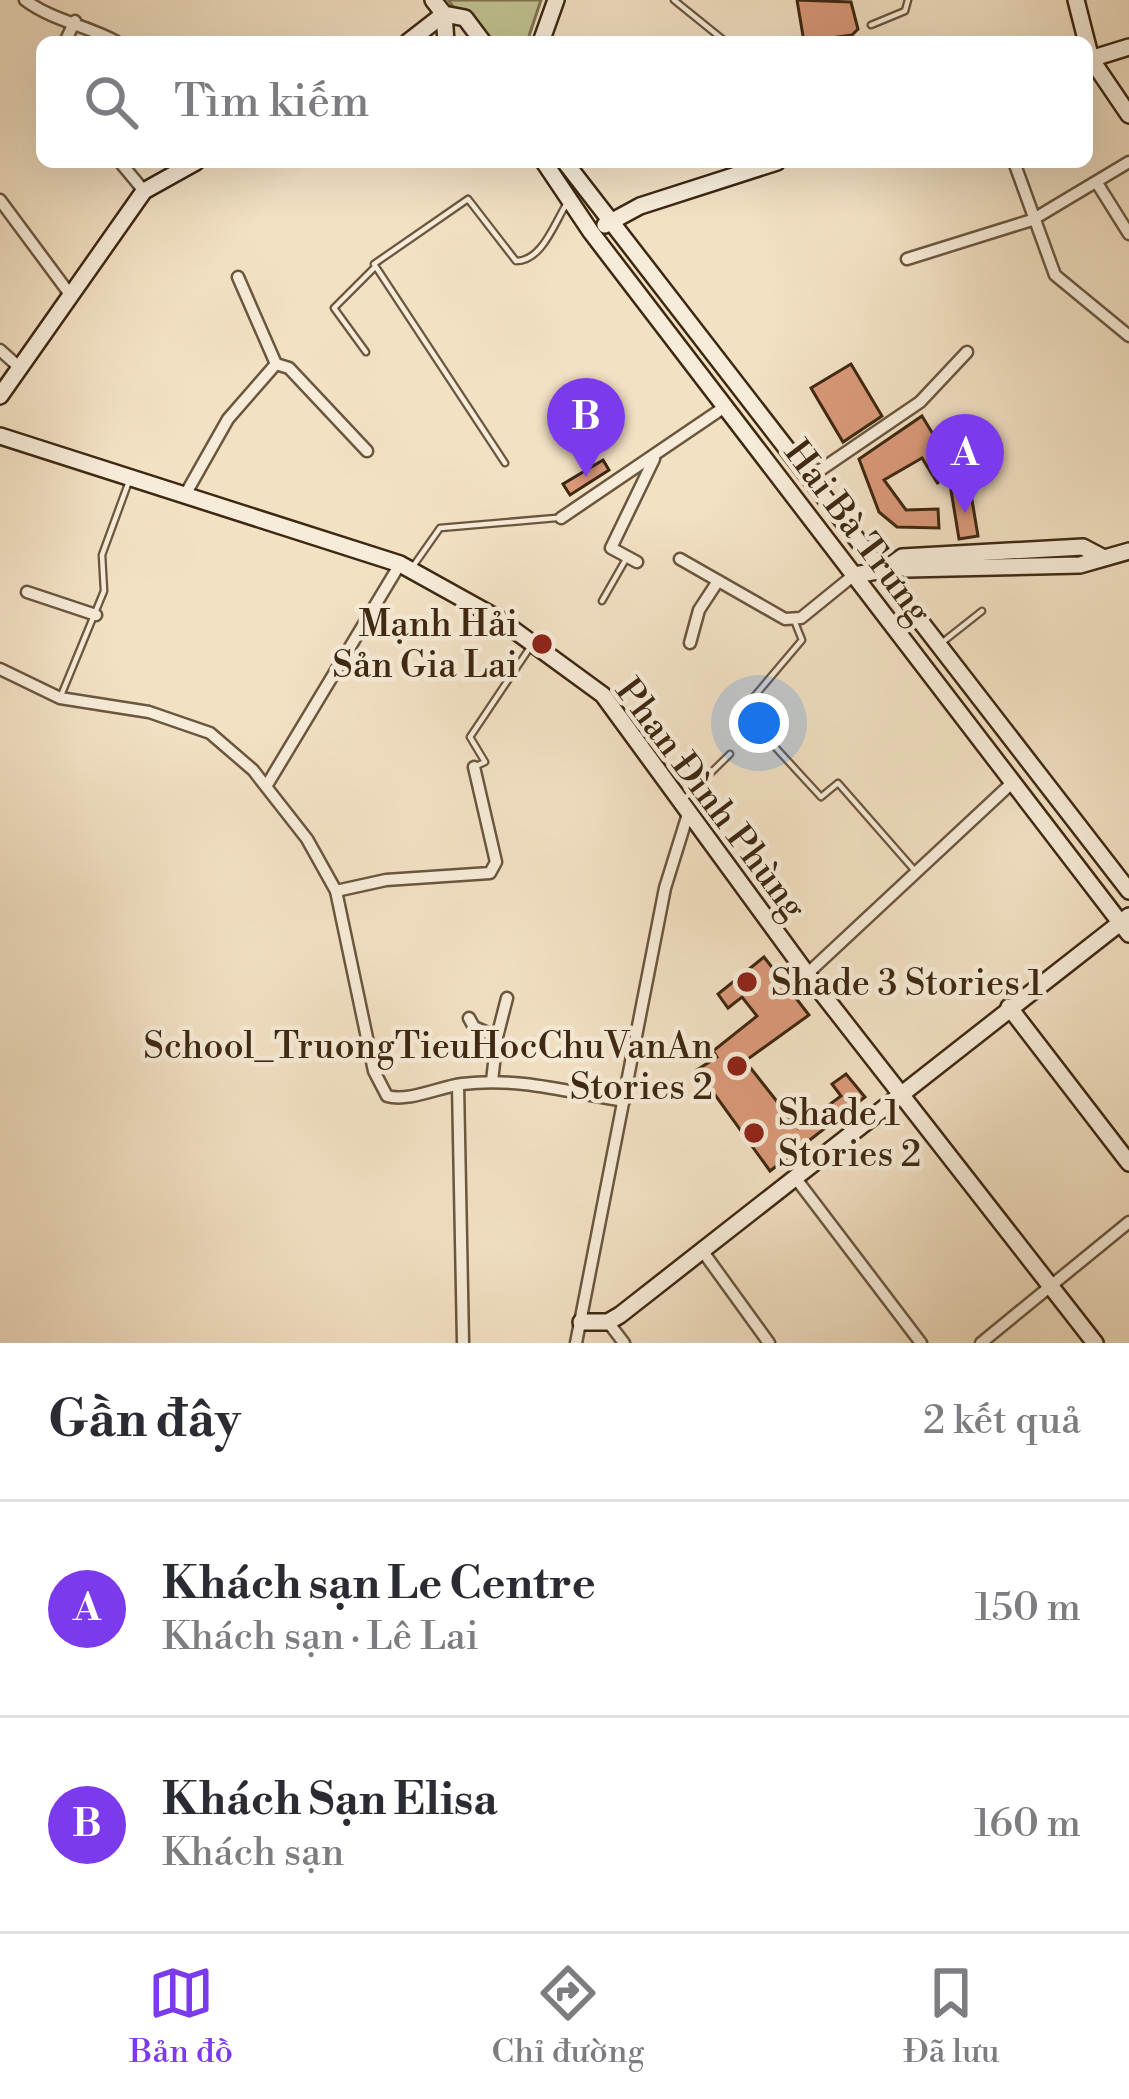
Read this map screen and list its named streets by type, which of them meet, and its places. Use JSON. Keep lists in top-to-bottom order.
{
  "streets": {
    "street": ["Hai Bà Trưng", "Phan Đình Phùng"]
  },
  "places": [
    "Mạnh Hải Sản Gia Lai",
    "Shade 3 Stories 1",
    "School_TruongTieuHocChuVanAn Stories 2",
    "Shade 1 Stories 2"
  ],
  "page": {
    "search": "Tìm kiếm",
    "pins": ["B", "A"],
    "heading": ["Gần đây", "2 kết quả"],
    "list": [
      {
        "mark": "A",
        "name": "Khách sạn Le Centre",
        "note": "Khách sạn · Lê Lai",
        "value": "150 m"
      },
      {
        "mark": "B",
        "name": "Khách Sạn Elisa",
        "note": "Khách sạn",
        "value": "160 m"
      }
    ],
    "nav": ["Bản đồ", "Chỉ đường", "Đã lưu"]
  }
}
